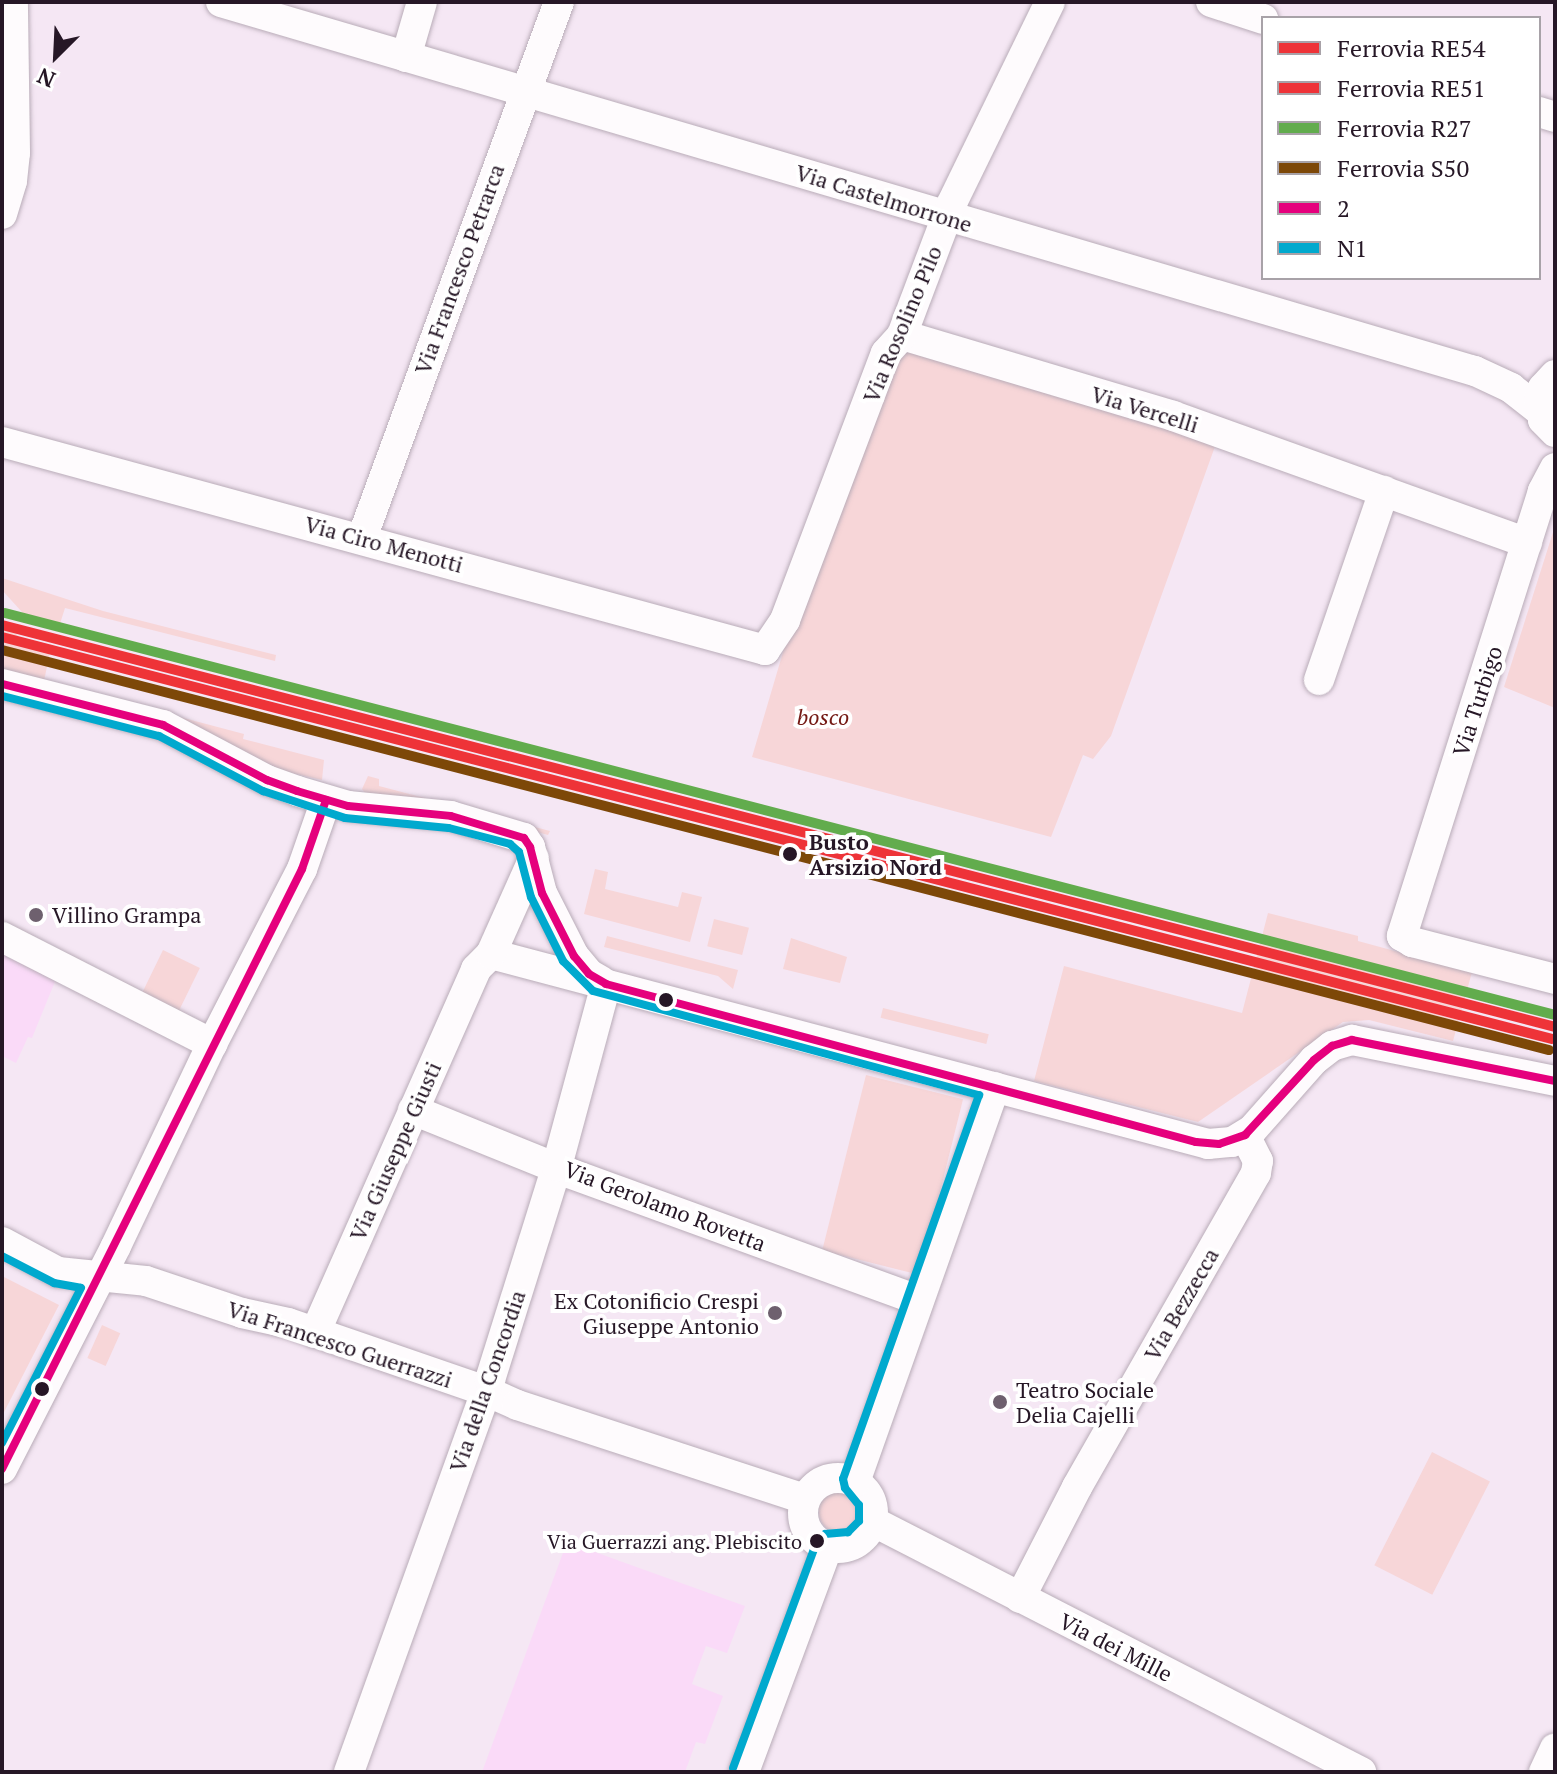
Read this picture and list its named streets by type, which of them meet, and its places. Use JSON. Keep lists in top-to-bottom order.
{
  "streets": {
    "street": [
      "Via Castelmorrone",
      "Via Francesco Petrarca",
      "Via Rosolino Pilo",
      "Via Vercelli",
      "Via Ciro Menotti",
      "Via Turbigo",
      "Via Giuseppe Giusti",
      "Via Gerolamo Rovetta",
      "Via Bezzecca",
      "Via Francesco Guerrazzi",
      "Via della Concordia",
      "Via dei Mille"
    ]
  },
  "crossings": [
    ["Via Castelmorrone", "Via Francesco Petrarca"],
    ["Via Castelmorrone", "Via Rosolino Pilo"],
    ["Via Francesco Petrarca", "Via Ciro Menotti"],
    ["Via Rosolino Pilo", "Via Vercelli"],
    ["Via Rosolino Pilo", "Via Ciro Menotti"],
    ["Via Vercelli", "Via Turbigo"],
    ["Via Giuseppe Giusti", "Via Gerolamo Rovetta"],
    ["Via Giuseppe Giusti", "Via Francesco Guerrazzi"],
    ["Via Gerolamo Rovetta", "Via della Concordia"],
    ["Via Bezzecca", "Via dei Mille"],
    ["Via Francesco Guerrazzi", "Via della Concordia"],
    ["Via Francesco Guerrazzi", "Via dei Mille"]
  ],
  "parks": ["bosco"],
  "places": [
    "Busto Arsizio Nord",
    "Villino Grampa",
    "Ex Cotonificio Crespi Giuseppe Antonio",
    "Teatro Sociale Delia Cajelli",
    "Via Guerrazzi ang. Plebiscito"
  ],
  "lines": [
    "rail line R27",
    "rail line RE54",
    "rail line RE51",
    "rail line S50",
    "transit line 2",
    "transit line N1"
  ],
  "legend": [
    "Ferrovia RE54",
    "Ferrovia RE51",
    "Ferrovia R27",
    "Ferrovia S50",
    "2",
    "N1"
  ],
  "north": "bottom left"
}
